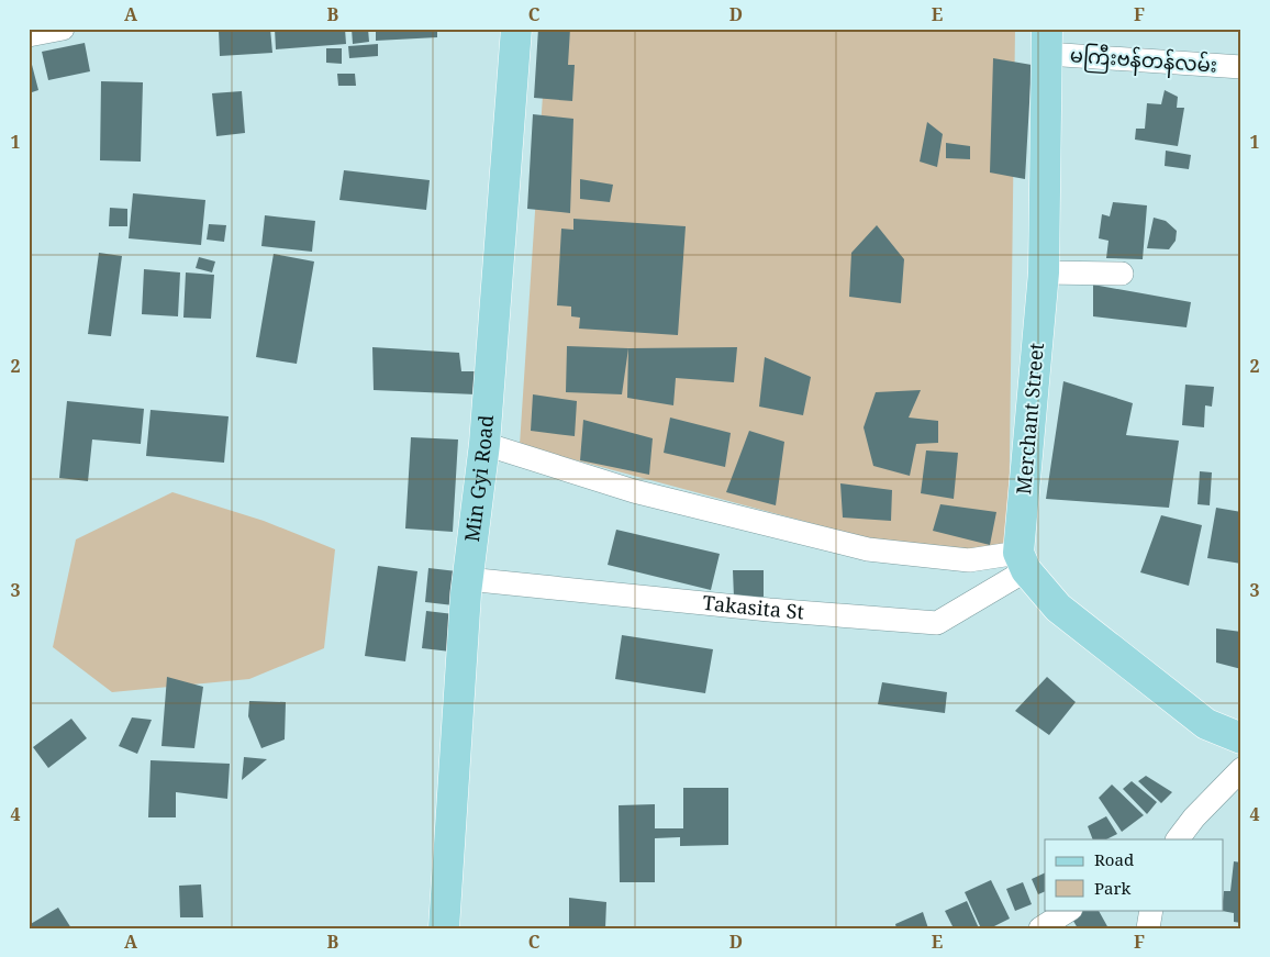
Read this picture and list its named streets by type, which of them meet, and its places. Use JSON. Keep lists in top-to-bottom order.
{
  "streets": {
    "main road": ["Merchant Street", "Min Gyi Road"],
    "street": ["မကြီးဗန်တန်လမ်း", "Takasita St"]
  },
  "crossings": [
    ["မကြီးဗန်တန်လမ်း", "Merchant Street"],
    ["Merchant Street", "Takasita St"],
    ["Min Gyi Road", "Takasita St"]
  ],
  "legend": ["Road", "Park"],
  "grid": {
    "columns": [
      "A",
      "B",
      "C",
      "D",
      "E",
      "F"
    ],
    "rows": [
      "1",
      "2",
      "3",
      "4"
    ]
  }
}
